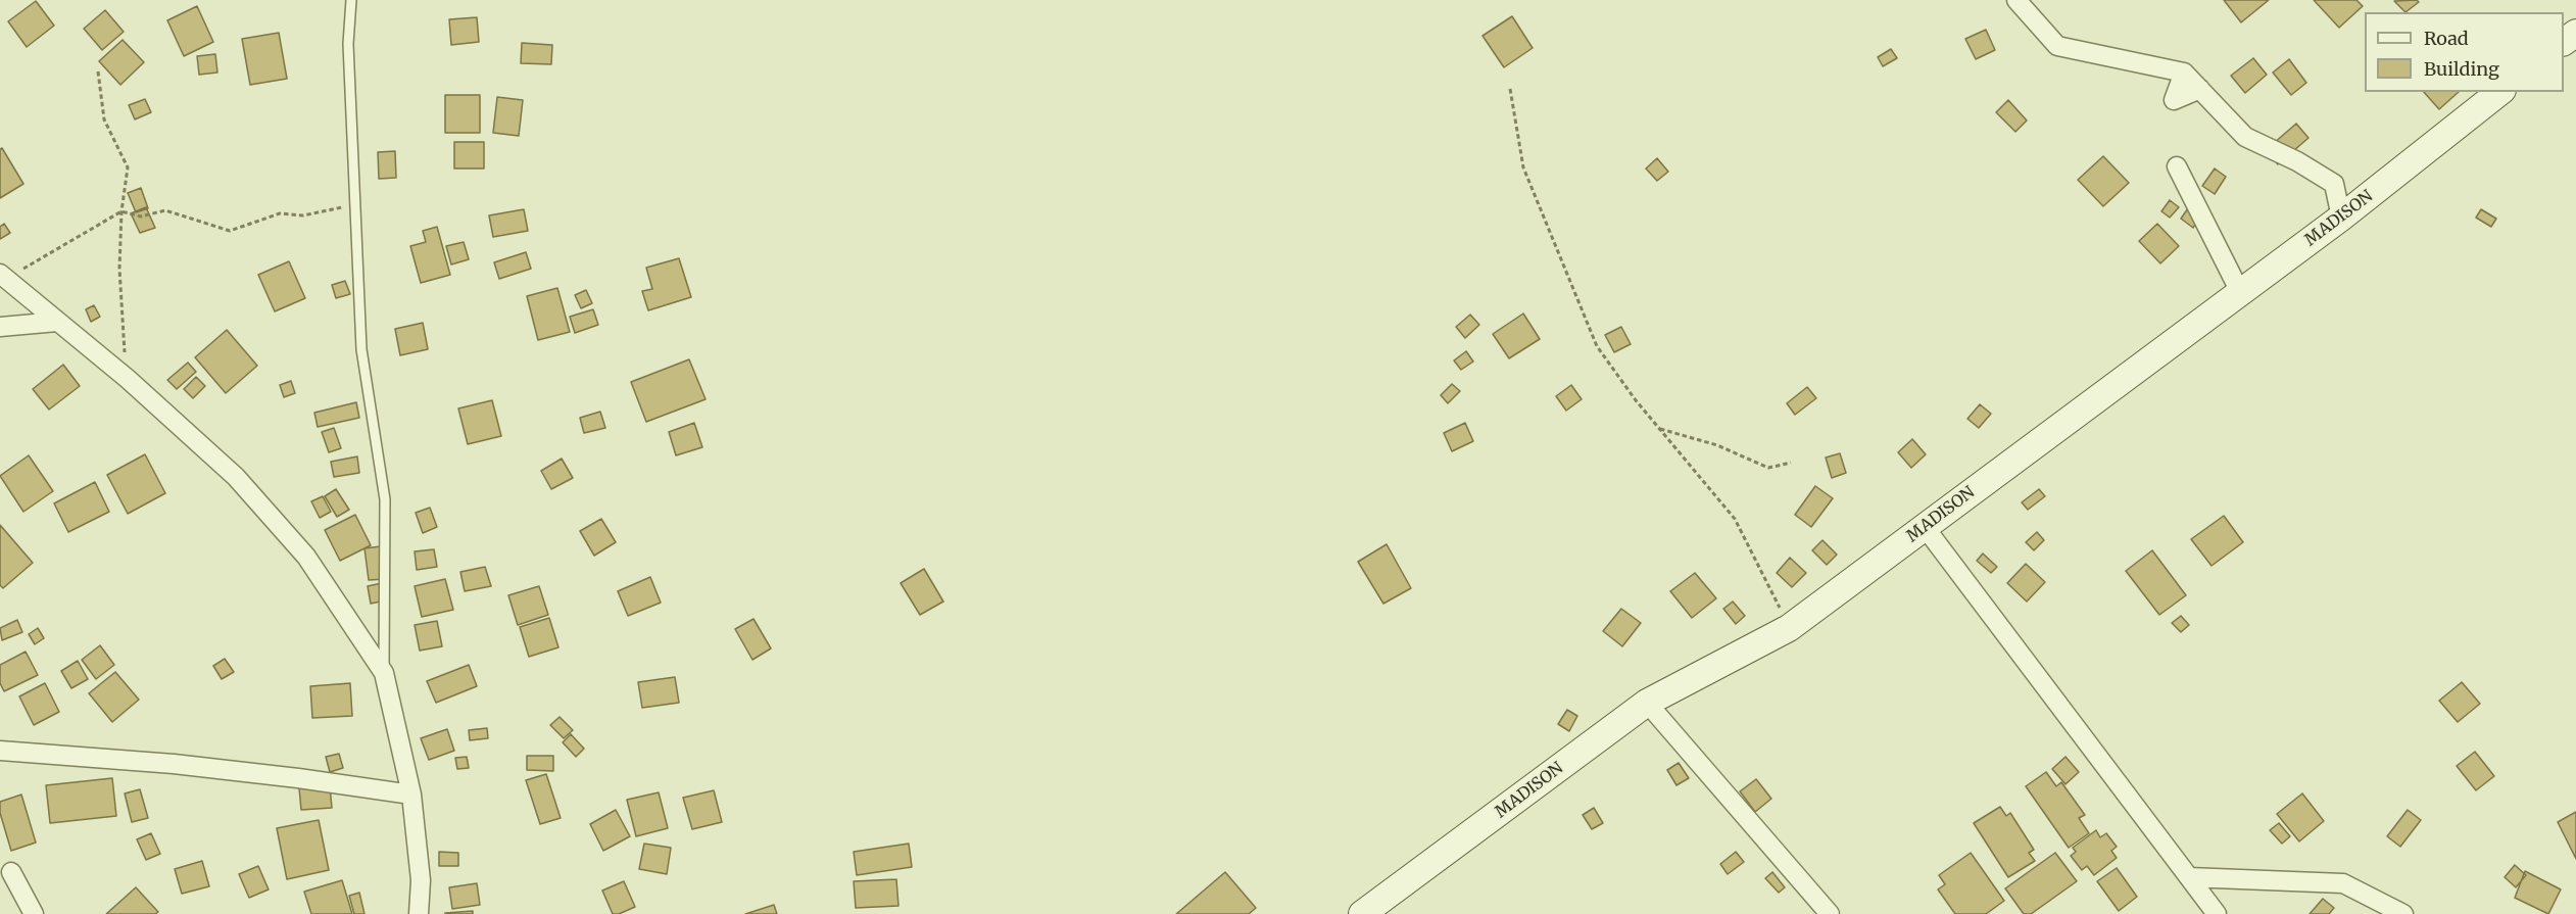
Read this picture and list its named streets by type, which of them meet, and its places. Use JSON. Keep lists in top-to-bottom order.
{
  "streets": {
    "street": ["MADISON"]
  },
  "legend": ["Road", "Building"]
}
